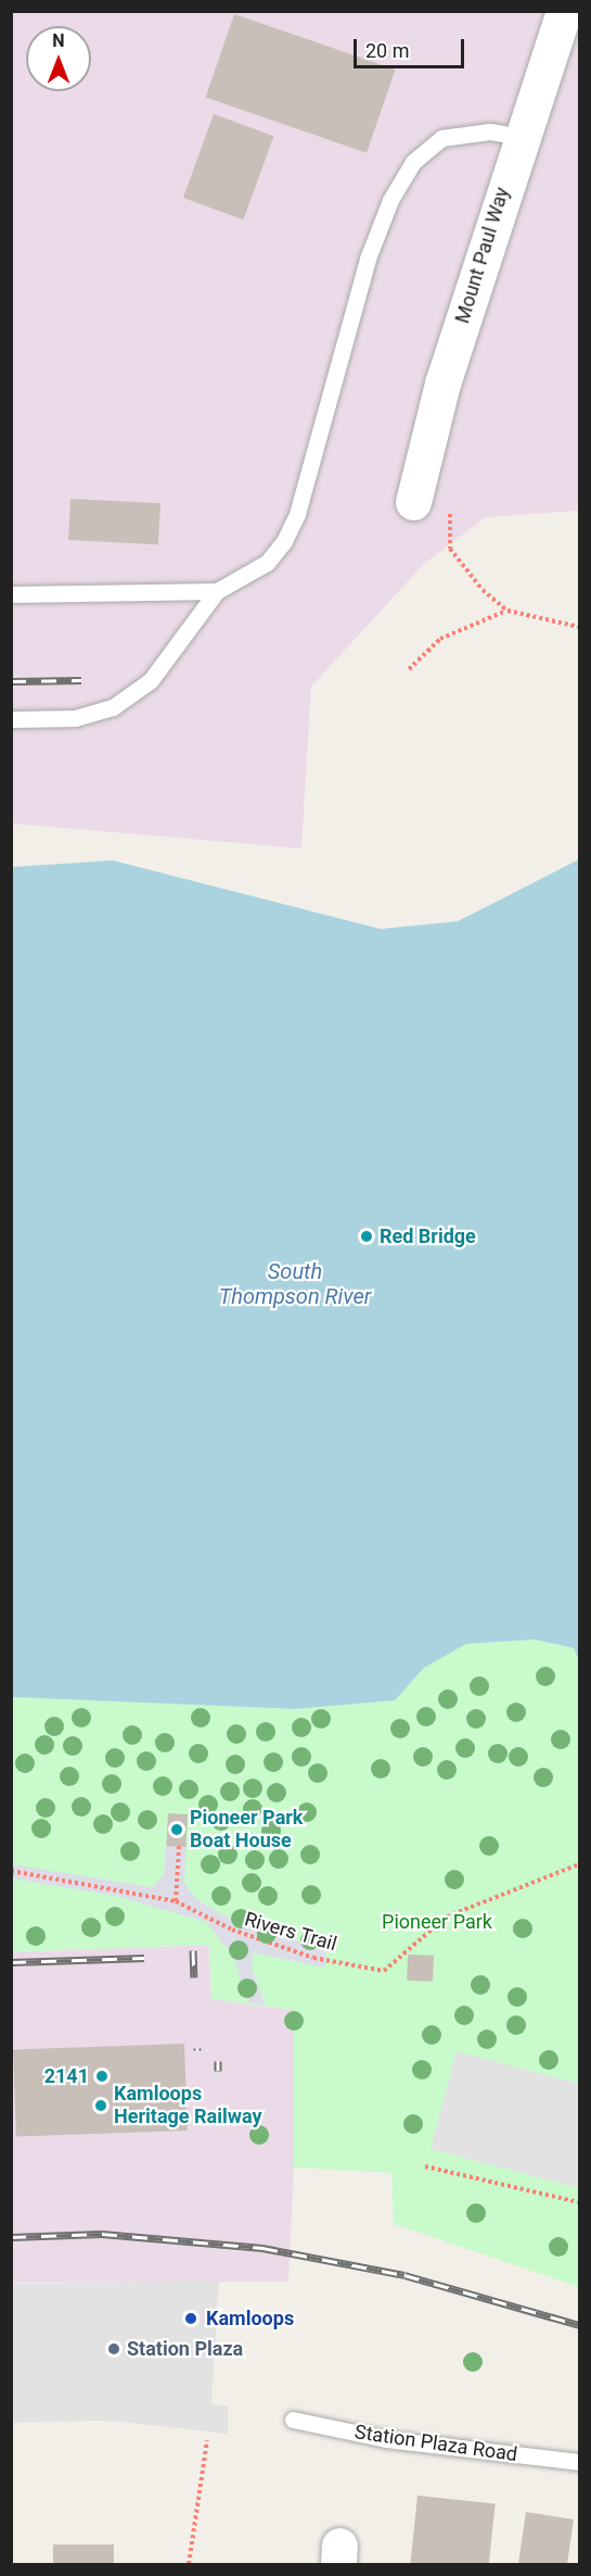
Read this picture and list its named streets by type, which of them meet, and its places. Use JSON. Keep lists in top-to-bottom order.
{
  "streets": {
    "street": ["Mount Paul Way"],
    "lane": ["Station Plaza Road"],
    "path": ["Rivers Trail"]
  },
  "water": ["South Thompson River"],
  "parks": ["Pioneer Park"],
  "places": [
    "Red Bridge",
    "Pioneer Park Boat House",
    "2141",
    "Kamloops Heritage Railway",
    "Kamloops",
    "Station Plaza"
  ],
  "scale_bar": "20 m",
  "north": "top"
}
